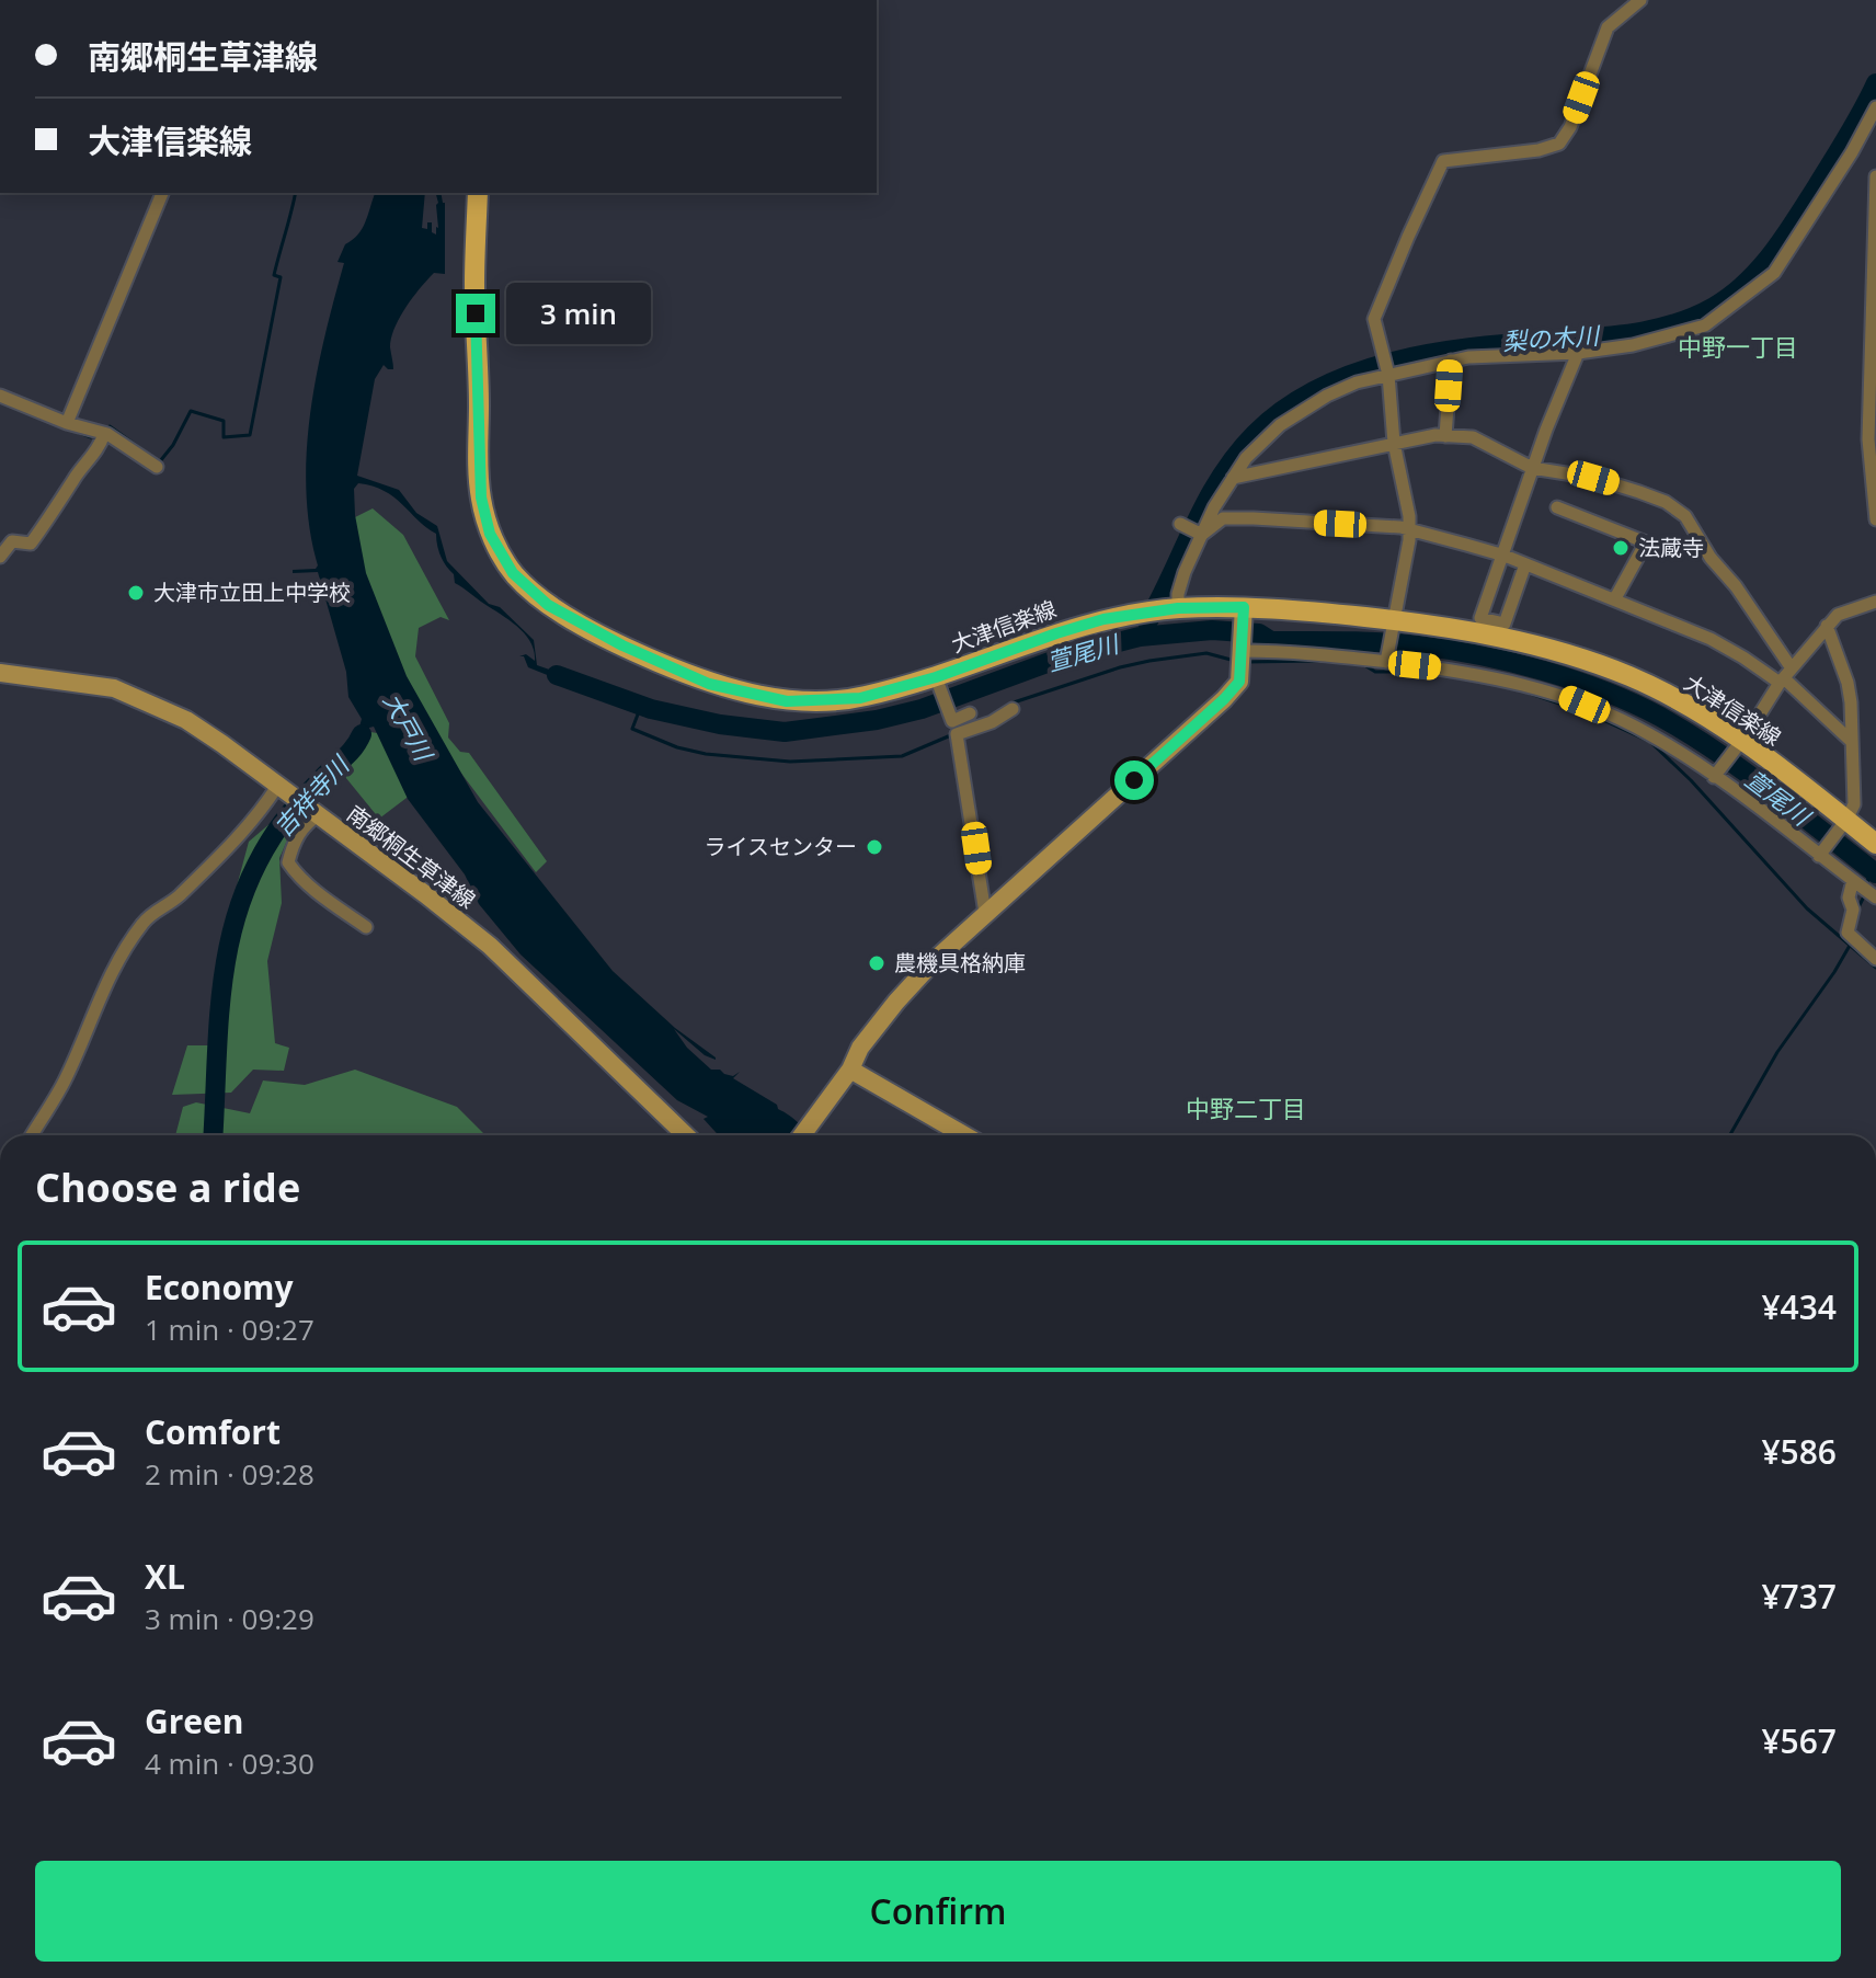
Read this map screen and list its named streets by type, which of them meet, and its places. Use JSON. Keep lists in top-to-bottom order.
{
  "streets": {
    "main road": ["大津信楽線", "南郷桐生草津線"]
  },
  "districts": ["中野一丁目", "中野二丁目"],
  "water": [
    "梨の木川",
    "萱尾川",
    "大戸川",
    "吉祥寺川"
  ],
  "places": [
    "法蔵寺",
    "大津市立田上中学校",
    "ライスセンター",
    "農機具格納庫"
  ],
  "page": {
    "banner": ["南郷桐生草津線", "大津信楽線"],
    "bubble": "3 min",
    "heading": "Choose a ride",
    "list": [
      {
        "name": "Economy",
        "note": "1 min · 09:27",
        "value": "¥434"
      },
      {
        "name": "Comfort",
        "note": "2 min · 09:28",
        "value": "¥586"
      },
      {
        "name": "XL",
        "note": "3 min · 09:29",
        "value": "¥737"
      },
      {
        "name": "Green",
        "note": "4 min · 09:30",
        "value": "¥567"
      }
    ],
    "buttons": "Confirm"
  }
}
